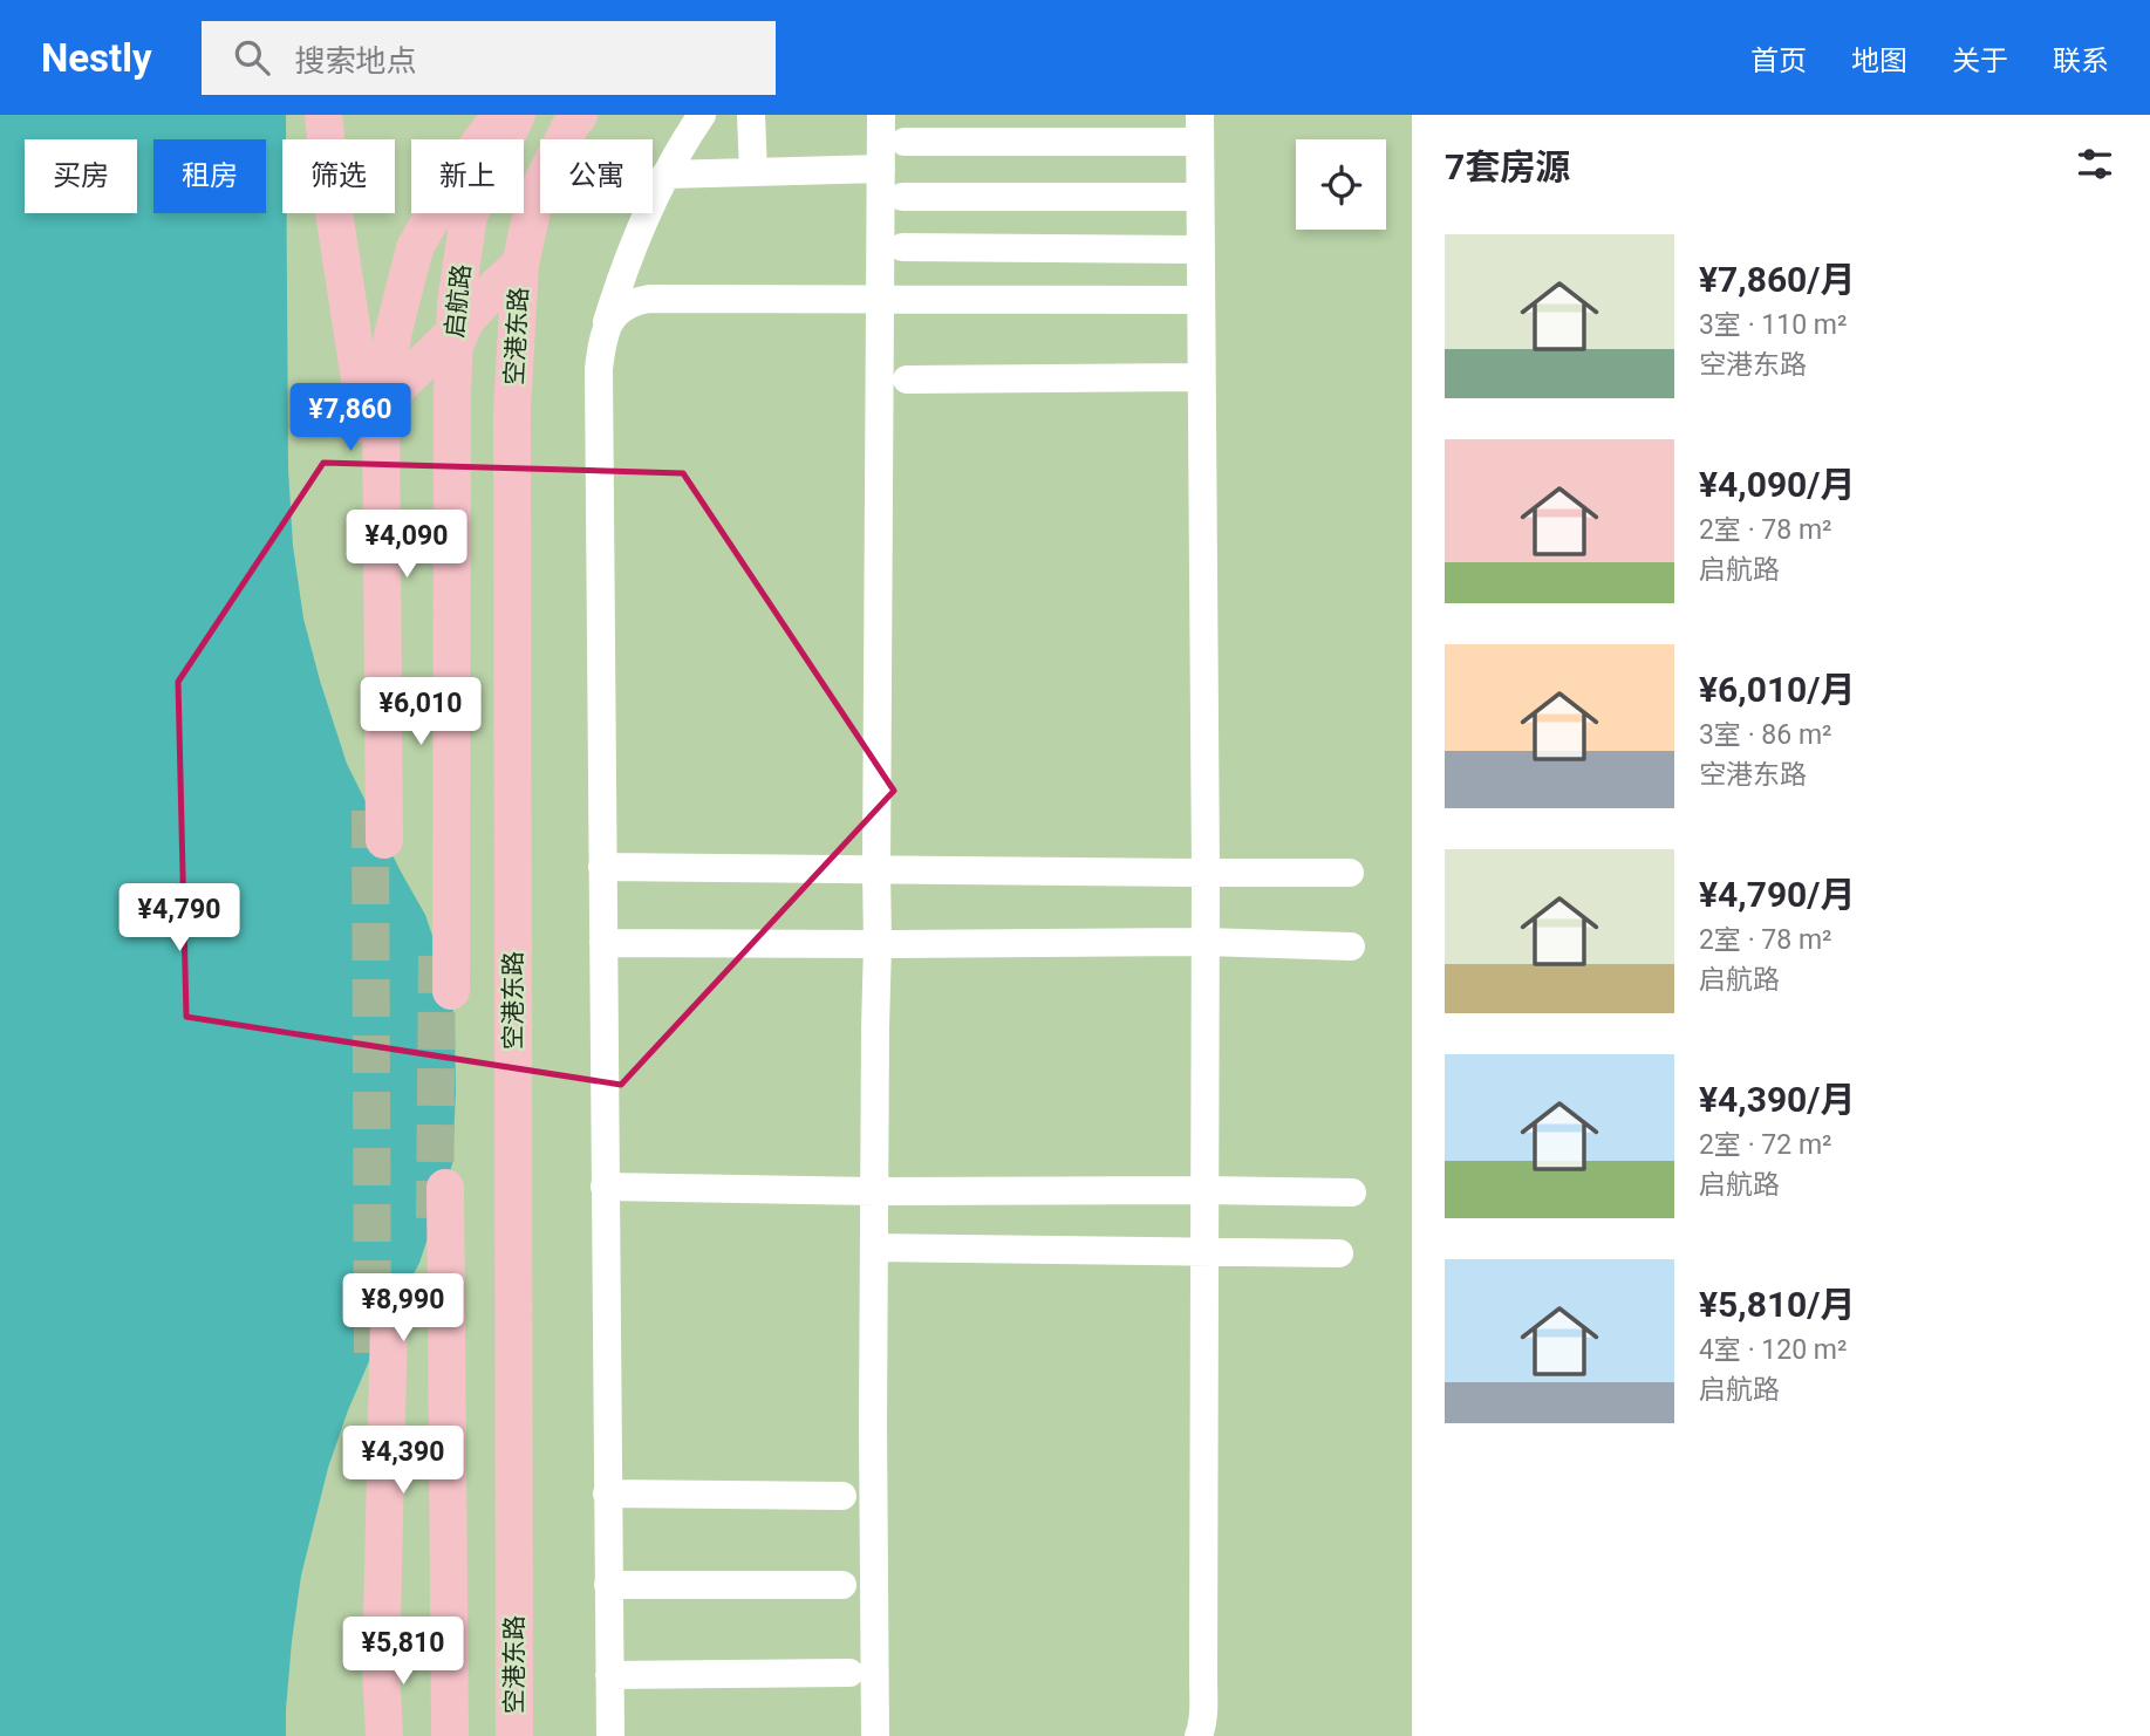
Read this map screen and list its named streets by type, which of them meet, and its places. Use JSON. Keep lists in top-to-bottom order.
{
  "streets": {
    "main road": ["启航路", "空港东路"]
  },
  "crossings": [
    ["启航路", "空港东路"]
  ],
  "page": {
    "header": "Nestly",
    "search": "搜索地点",
    "nav": [
      "首页",
      "地图",
      "关于",
      "联系"
    ],
    "heading": "7套房源",
    "chip": [
      "买房",
      "租房",
      "筛选",
      "新上",
      "公寓"
    ],
    "list": [
      {
        "name": "¥7,860/月",
        "note": "3室 · 110 m² · 空港东路"
      },
      {
        "name": "¥4,090/月",
        "note": "2室 · 78 m² · 启航路"
      },
      {
        "name": "¥6,010/月",
        "note": "3室 · 86 m² · 空港东路"
      },
      {
        "name": "¥4,790/月",
        "note": "2室 · 78 m² · 启航路"
      },
      {
        "name": "¥4,390/月",
        "note": "2室 · 72 m² · 启航路"
      },
      {
        "name": "¥5,810/月",
        "note": "4室 · 120 m² · 启航路"
      }
    ],
    "price": [
      "¥7,860",
      "¥4,090",
      "¥6,010",
      "¥4,790",
      "¥8,990",
      "¥4,390",
      "¥5,810"
    ]
  }
}
